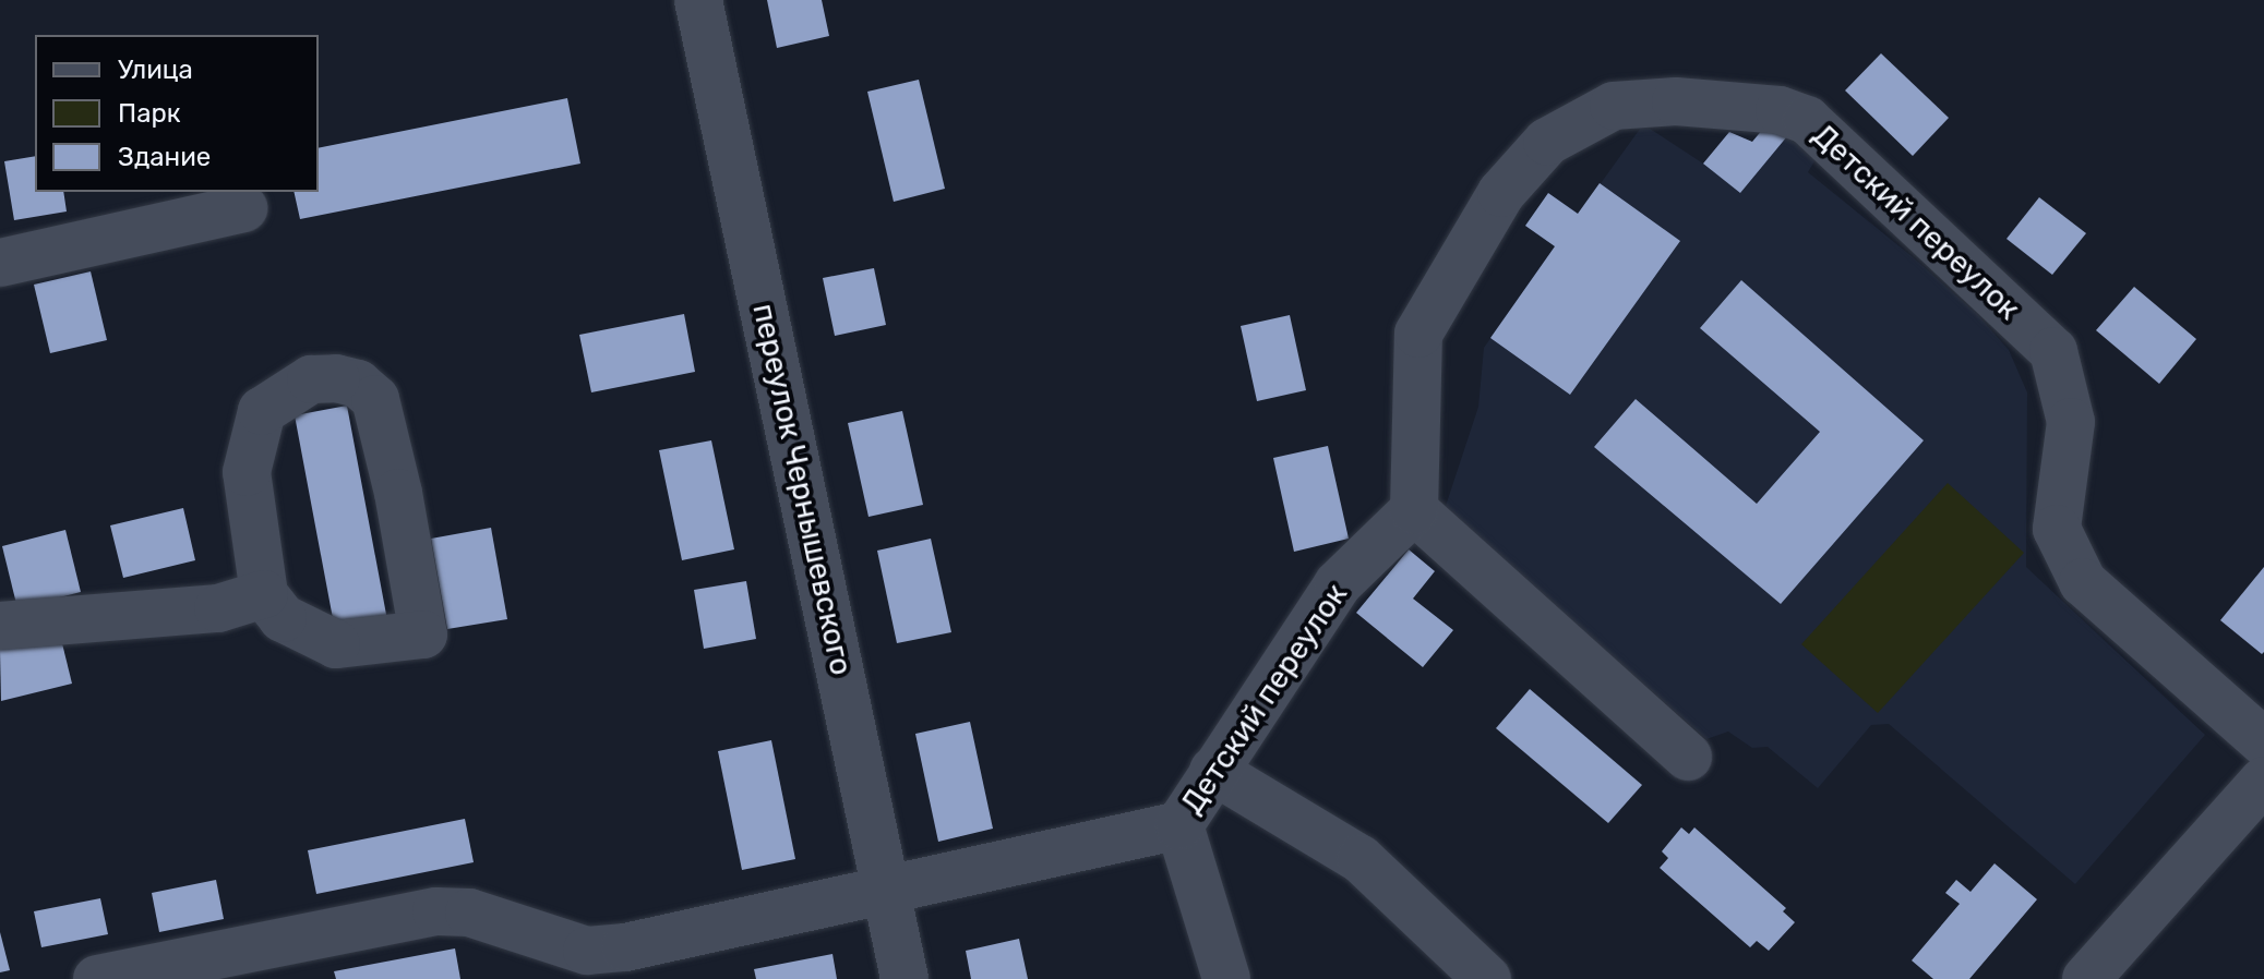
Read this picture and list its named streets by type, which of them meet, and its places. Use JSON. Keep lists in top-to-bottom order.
{
  "streets": {
    "street": ["Детский переулок", "переулок Чернышевского"]
  },
  "crossings": [
    ["Детский переулок", "переулок Чернышевского"]
  ],
  "legend": ["Улица", "Парк", "Здание"]
}
